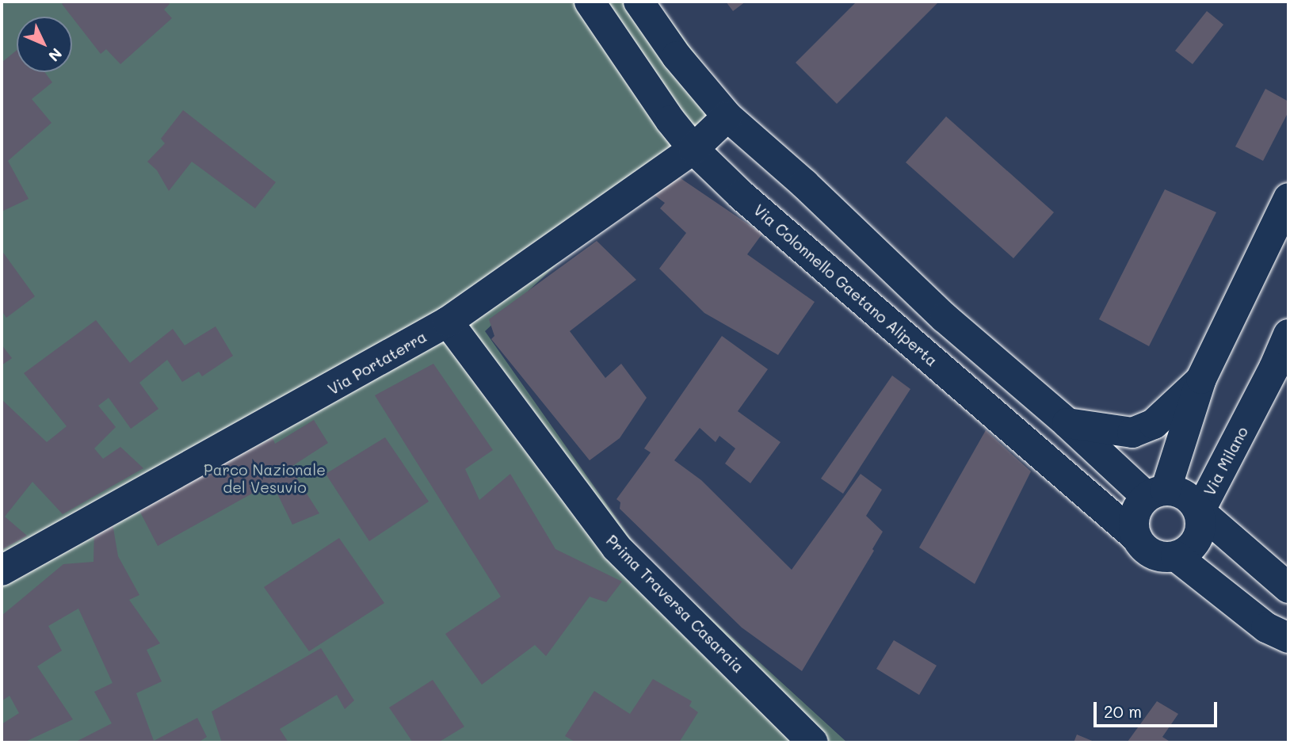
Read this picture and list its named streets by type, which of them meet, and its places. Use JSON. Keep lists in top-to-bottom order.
{
  "streets": {
    "street": [
      "Via Colonnello Gaetano Aliperta",
      "Via Portaterra",
      "Via Milano",
      "Prima Traversa Casaraia"
    ]
  },
  "crossings": [
    ["Via Colonnello Gaetano Aliperta", "Via Portaterra"],
    ["Via Colonnello Gaetano Aliperta", "Via Milano"],
    ["Via Portaterra", "Prima Traversa Casaraia"]
  ],
  "parks": ["Parco Nazionale del Vesuvio"],
  "scale_bar": "20 m",
  "north": "bottom right"
}
